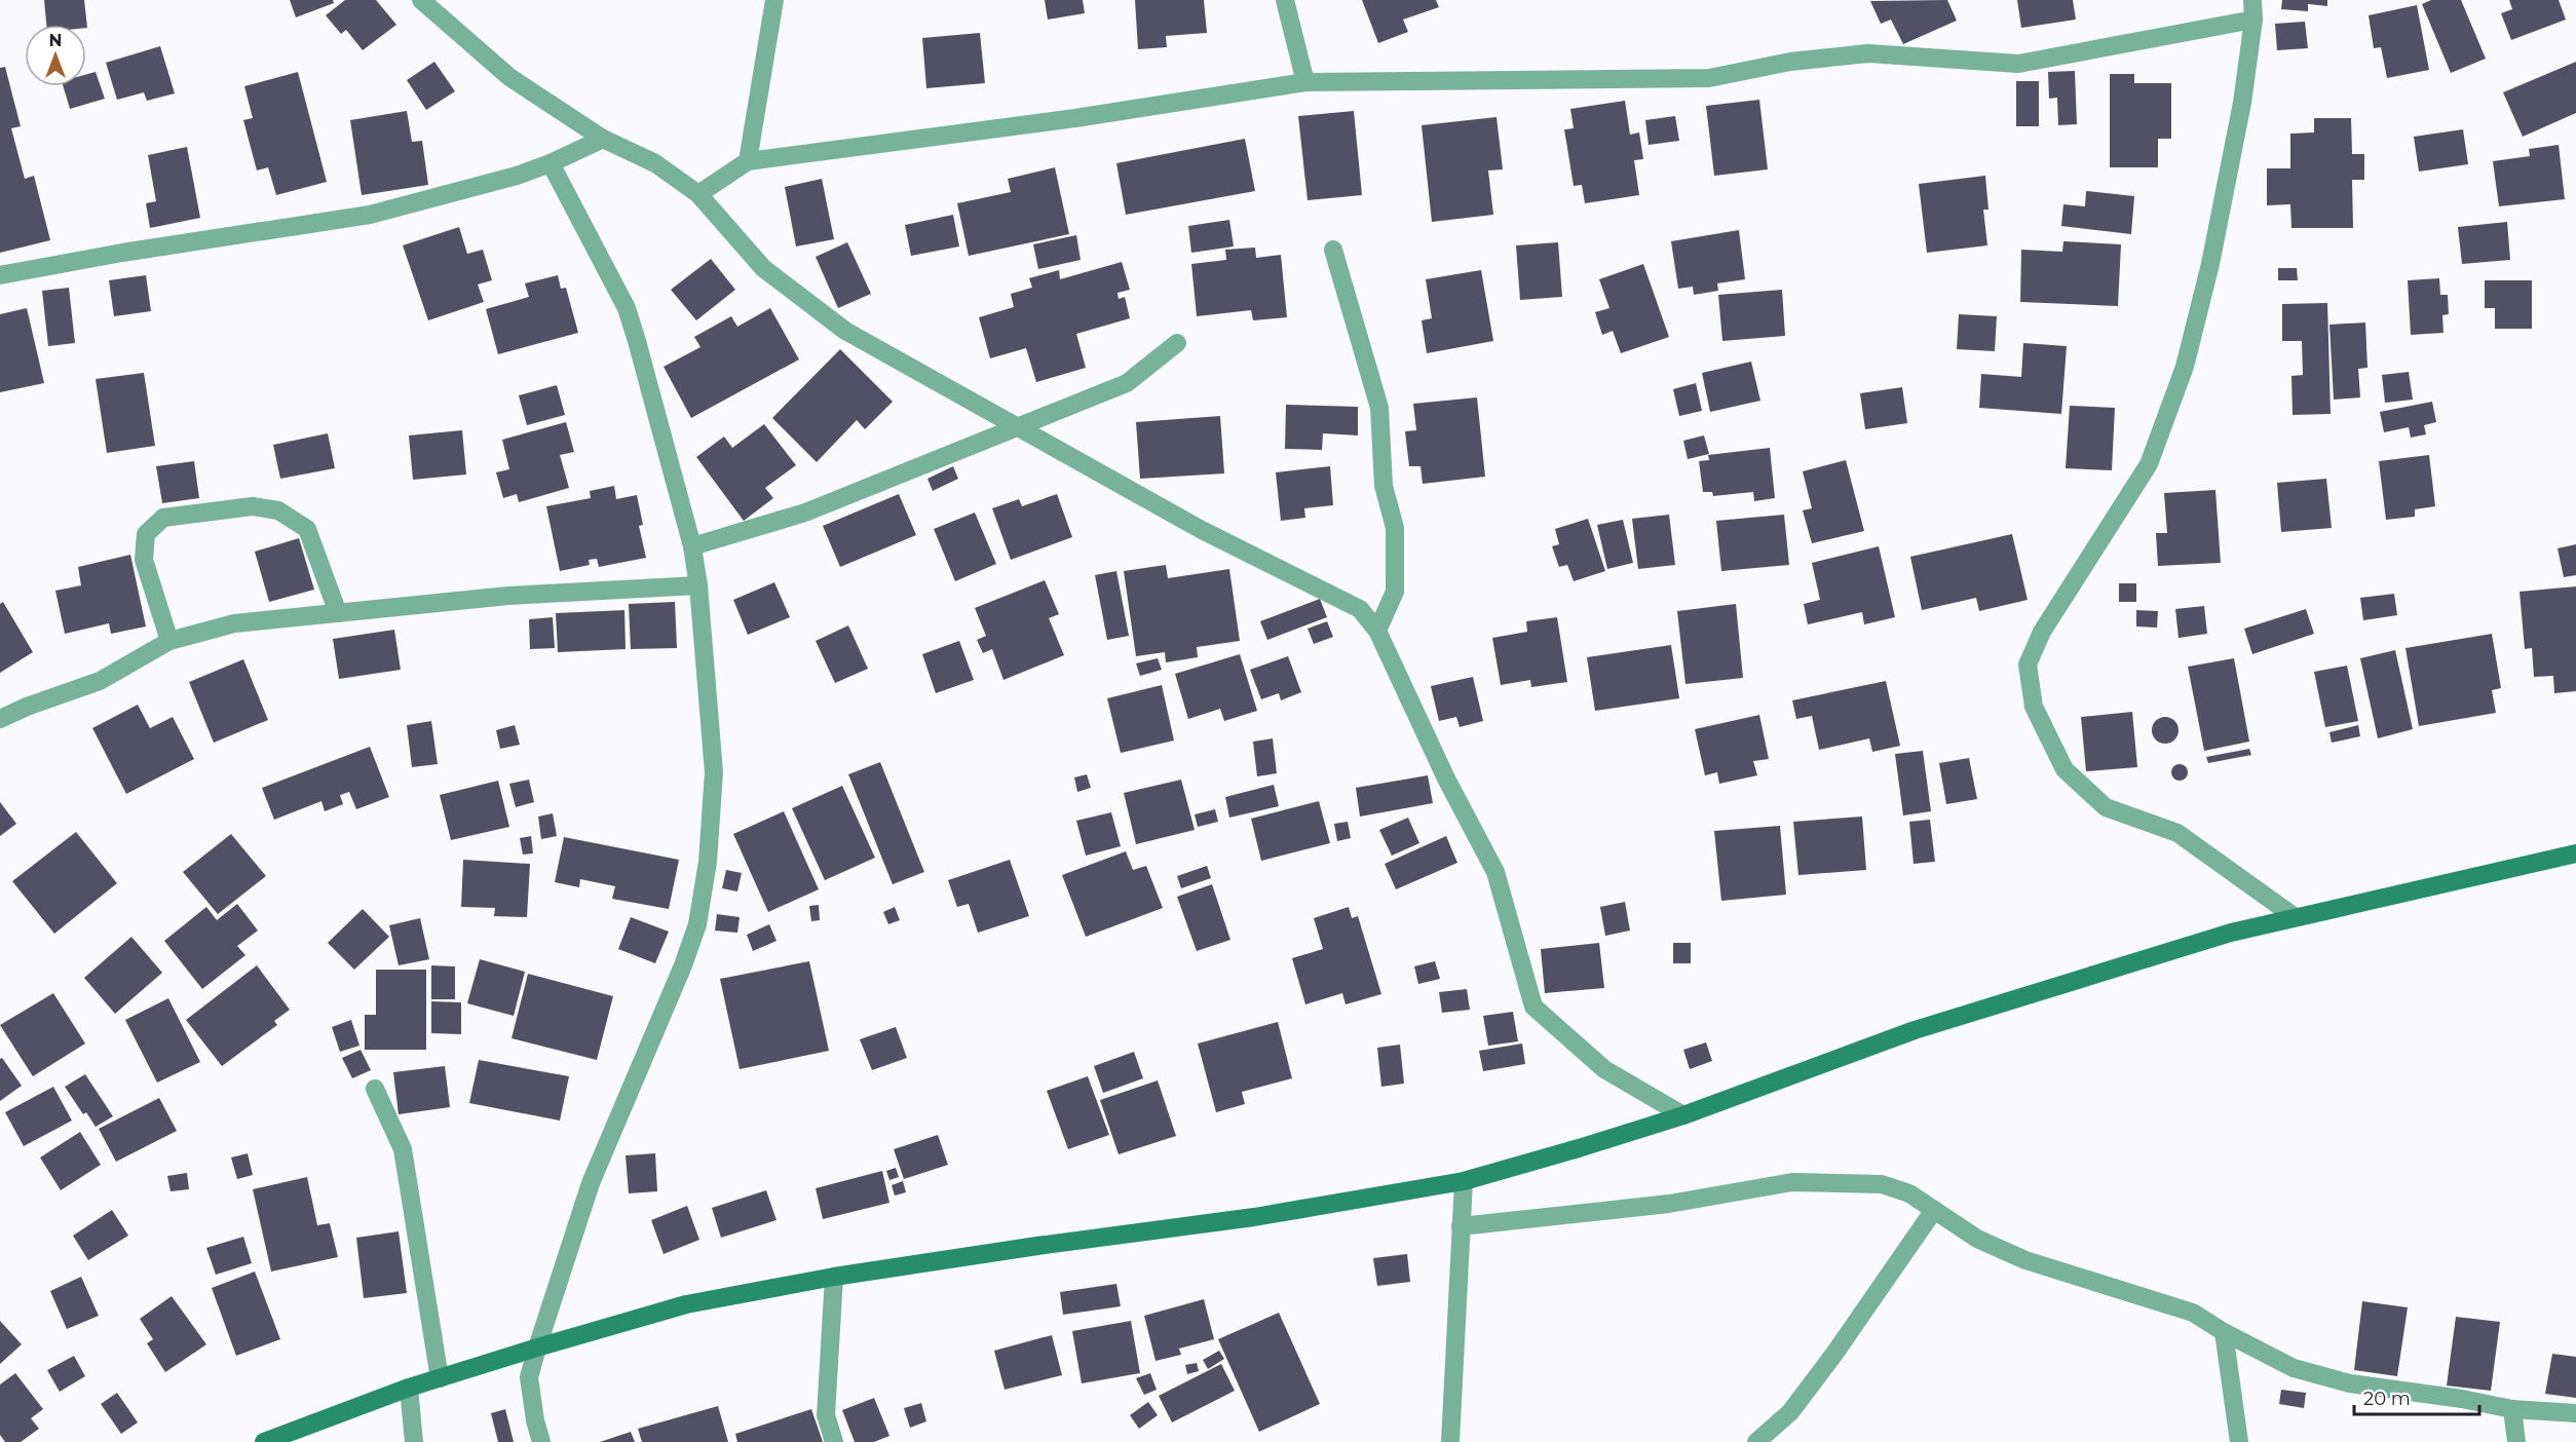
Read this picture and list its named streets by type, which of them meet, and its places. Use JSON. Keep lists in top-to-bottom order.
{
  "scale_bar": "20 m",
  "north": "top"
}
